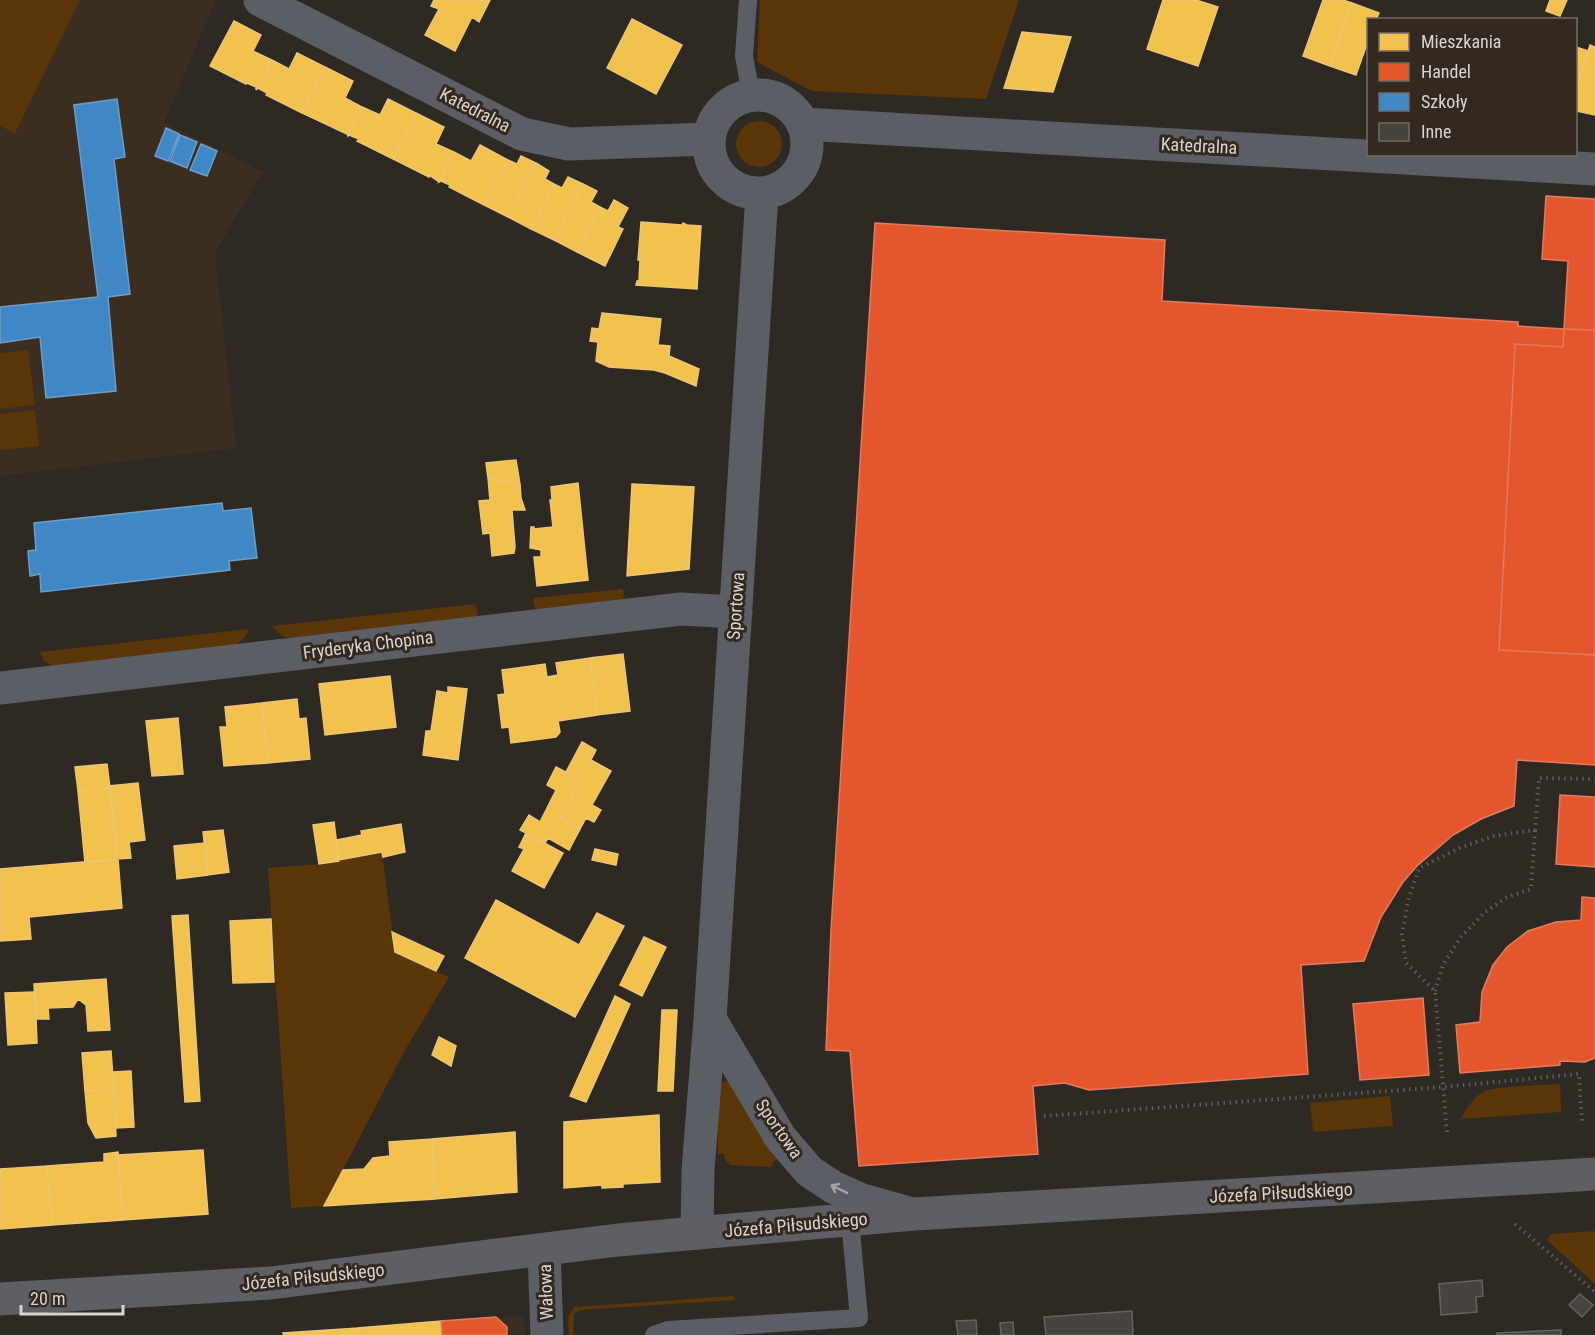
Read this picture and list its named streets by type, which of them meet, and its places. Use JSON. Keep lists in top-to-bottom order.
{
  "streets": {
    "main road": ["Józefa Piłsudskiego"],
    "street": [
      "Katedralna",
      "Sportowa",
      "Fryderyka Chopina",
      "Wałowa"
    ]
  },
  "crossings": [
    ["Katedralna", "Sportowa"],
    ["Sportowa", "Fryderyka Chopina"],
    ["Sportowa", "Józefa Piłsudskiego"],
    ["Józefa Piłsudskiego", "Wałowa"]
  ],
  "legend": [
    "Mieszkania",
    "Handel",
    "Szkoły",
    "Inne"
  ],
  "scale_bar": "20 m"
}
